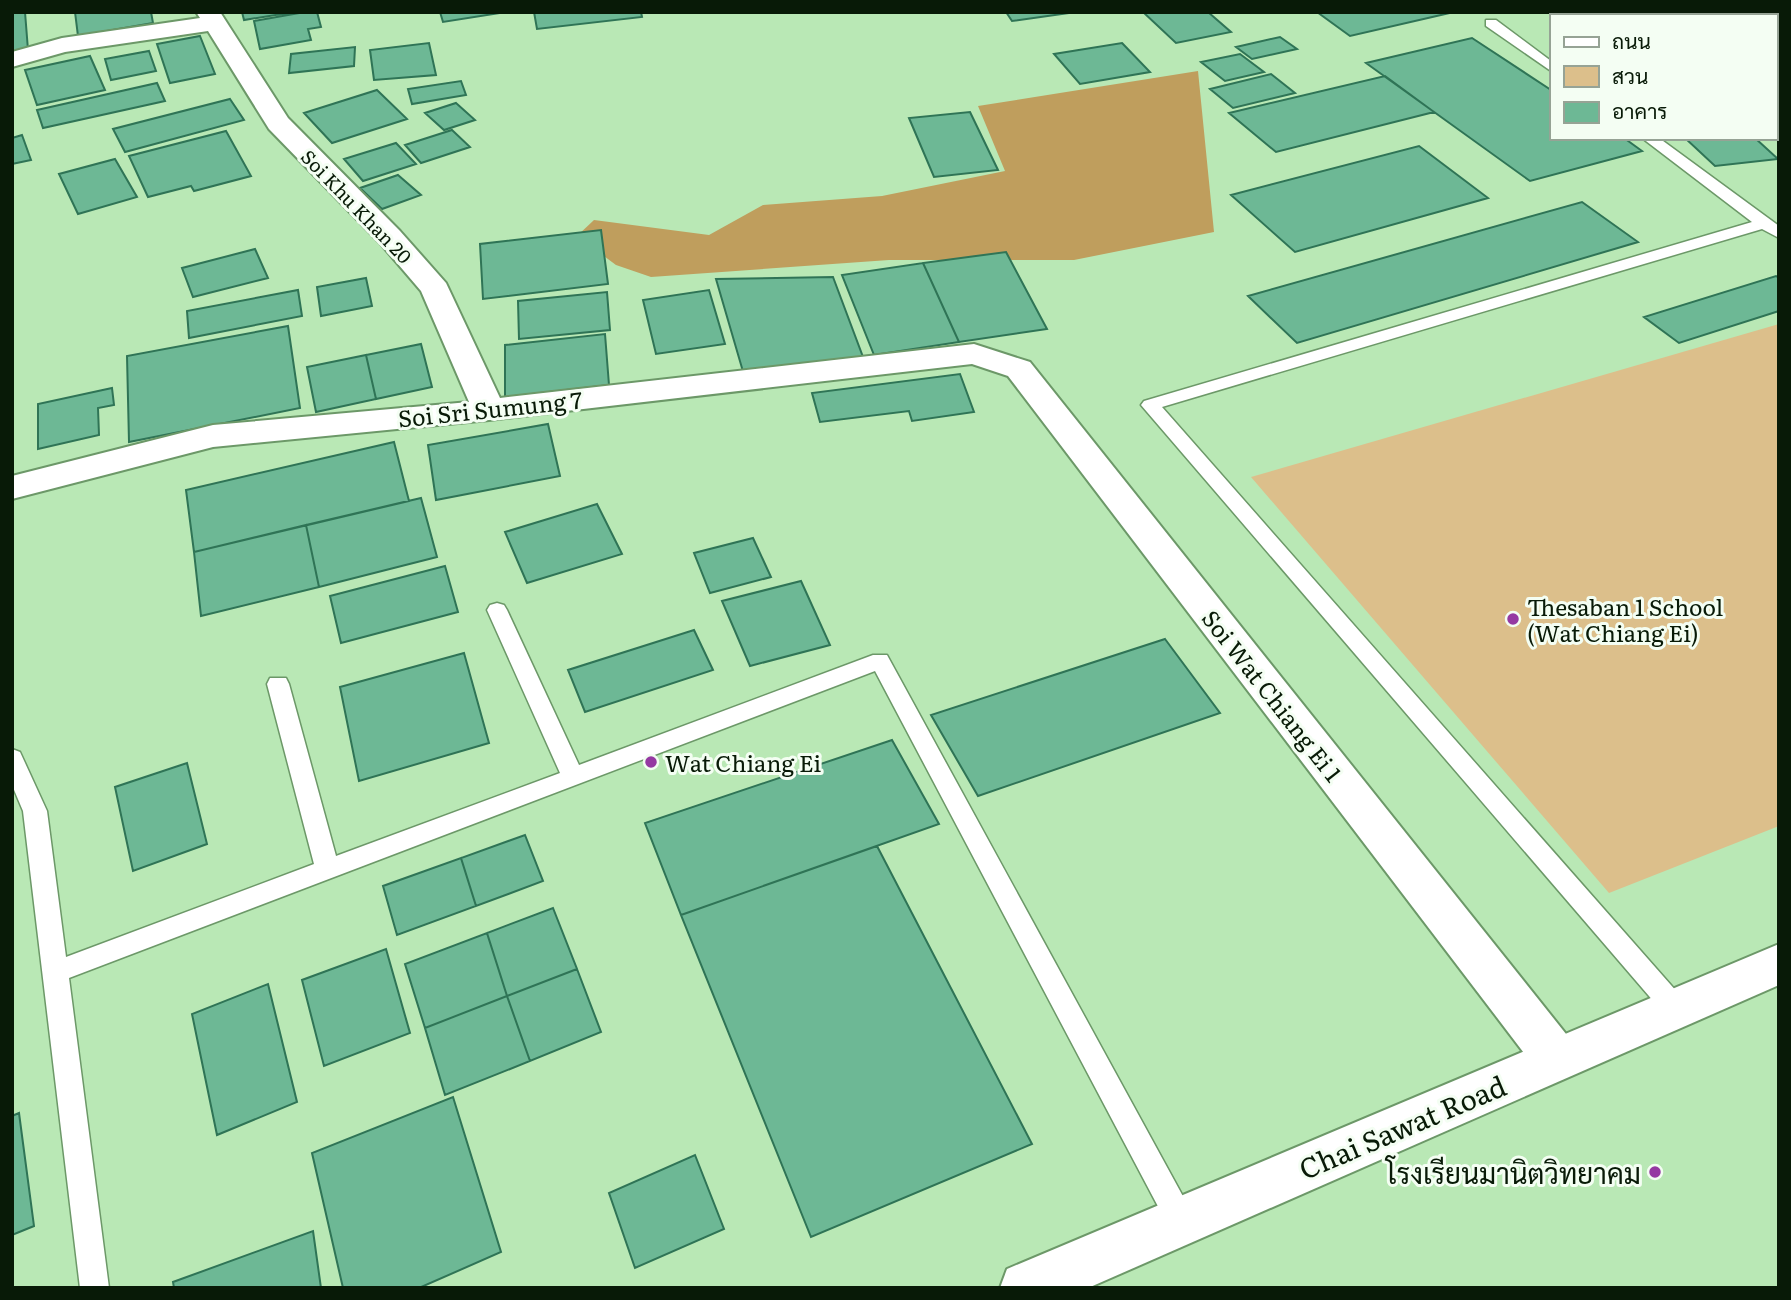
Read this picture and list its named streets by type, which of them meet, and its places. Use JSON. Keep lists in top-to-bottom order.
{
  "streets": {
    "street": [
      "Soi Khu Khan 20",
      "Soi Sri Sumung 7",
      "Soi Wat Chiang Ei 1",
      "Chai Sawat Road"
    ]
  },
  "crossings": [
    ["Soi Khu Khan 20", "Soi Sri Sumung 7"],
    ["Soi Sri Sumung 7", "Soi Wat Chiang Ei 1"],
    ["Soi Wat Chiang Ei 1", "Chai Sawat Road"]
  ],
  "places": ["Thesaban 1 School (Wat Chiang Ei)", "Wat Chiang Ei", "โรงเรียนมานิตวิทยาคม"],
  "legend": ["ถนน", "สวน", "อาคาร"]
}
